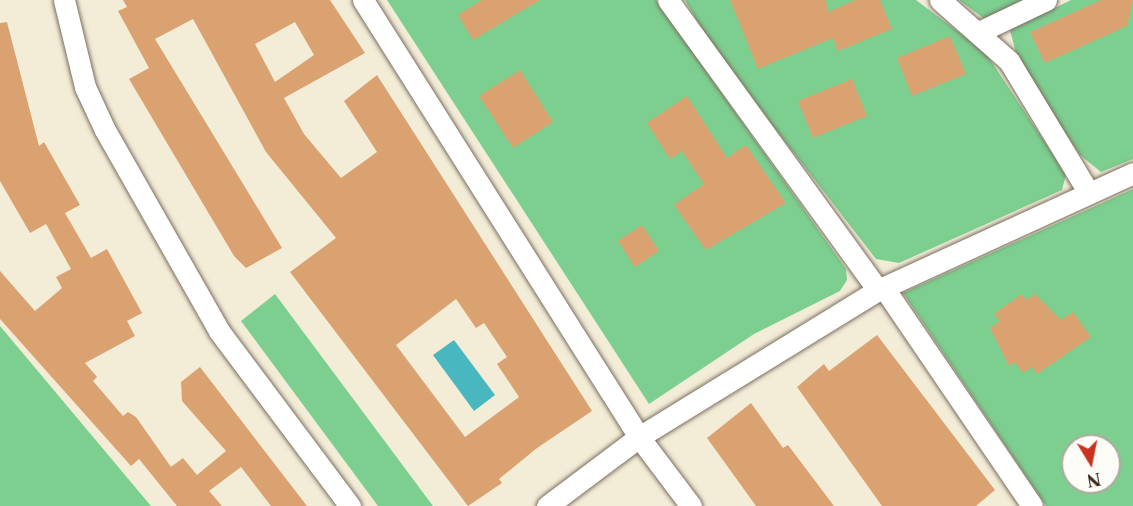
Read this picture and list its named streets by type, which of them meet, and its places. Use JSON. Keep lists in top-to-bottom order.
{
  "north": "bottom"
}
